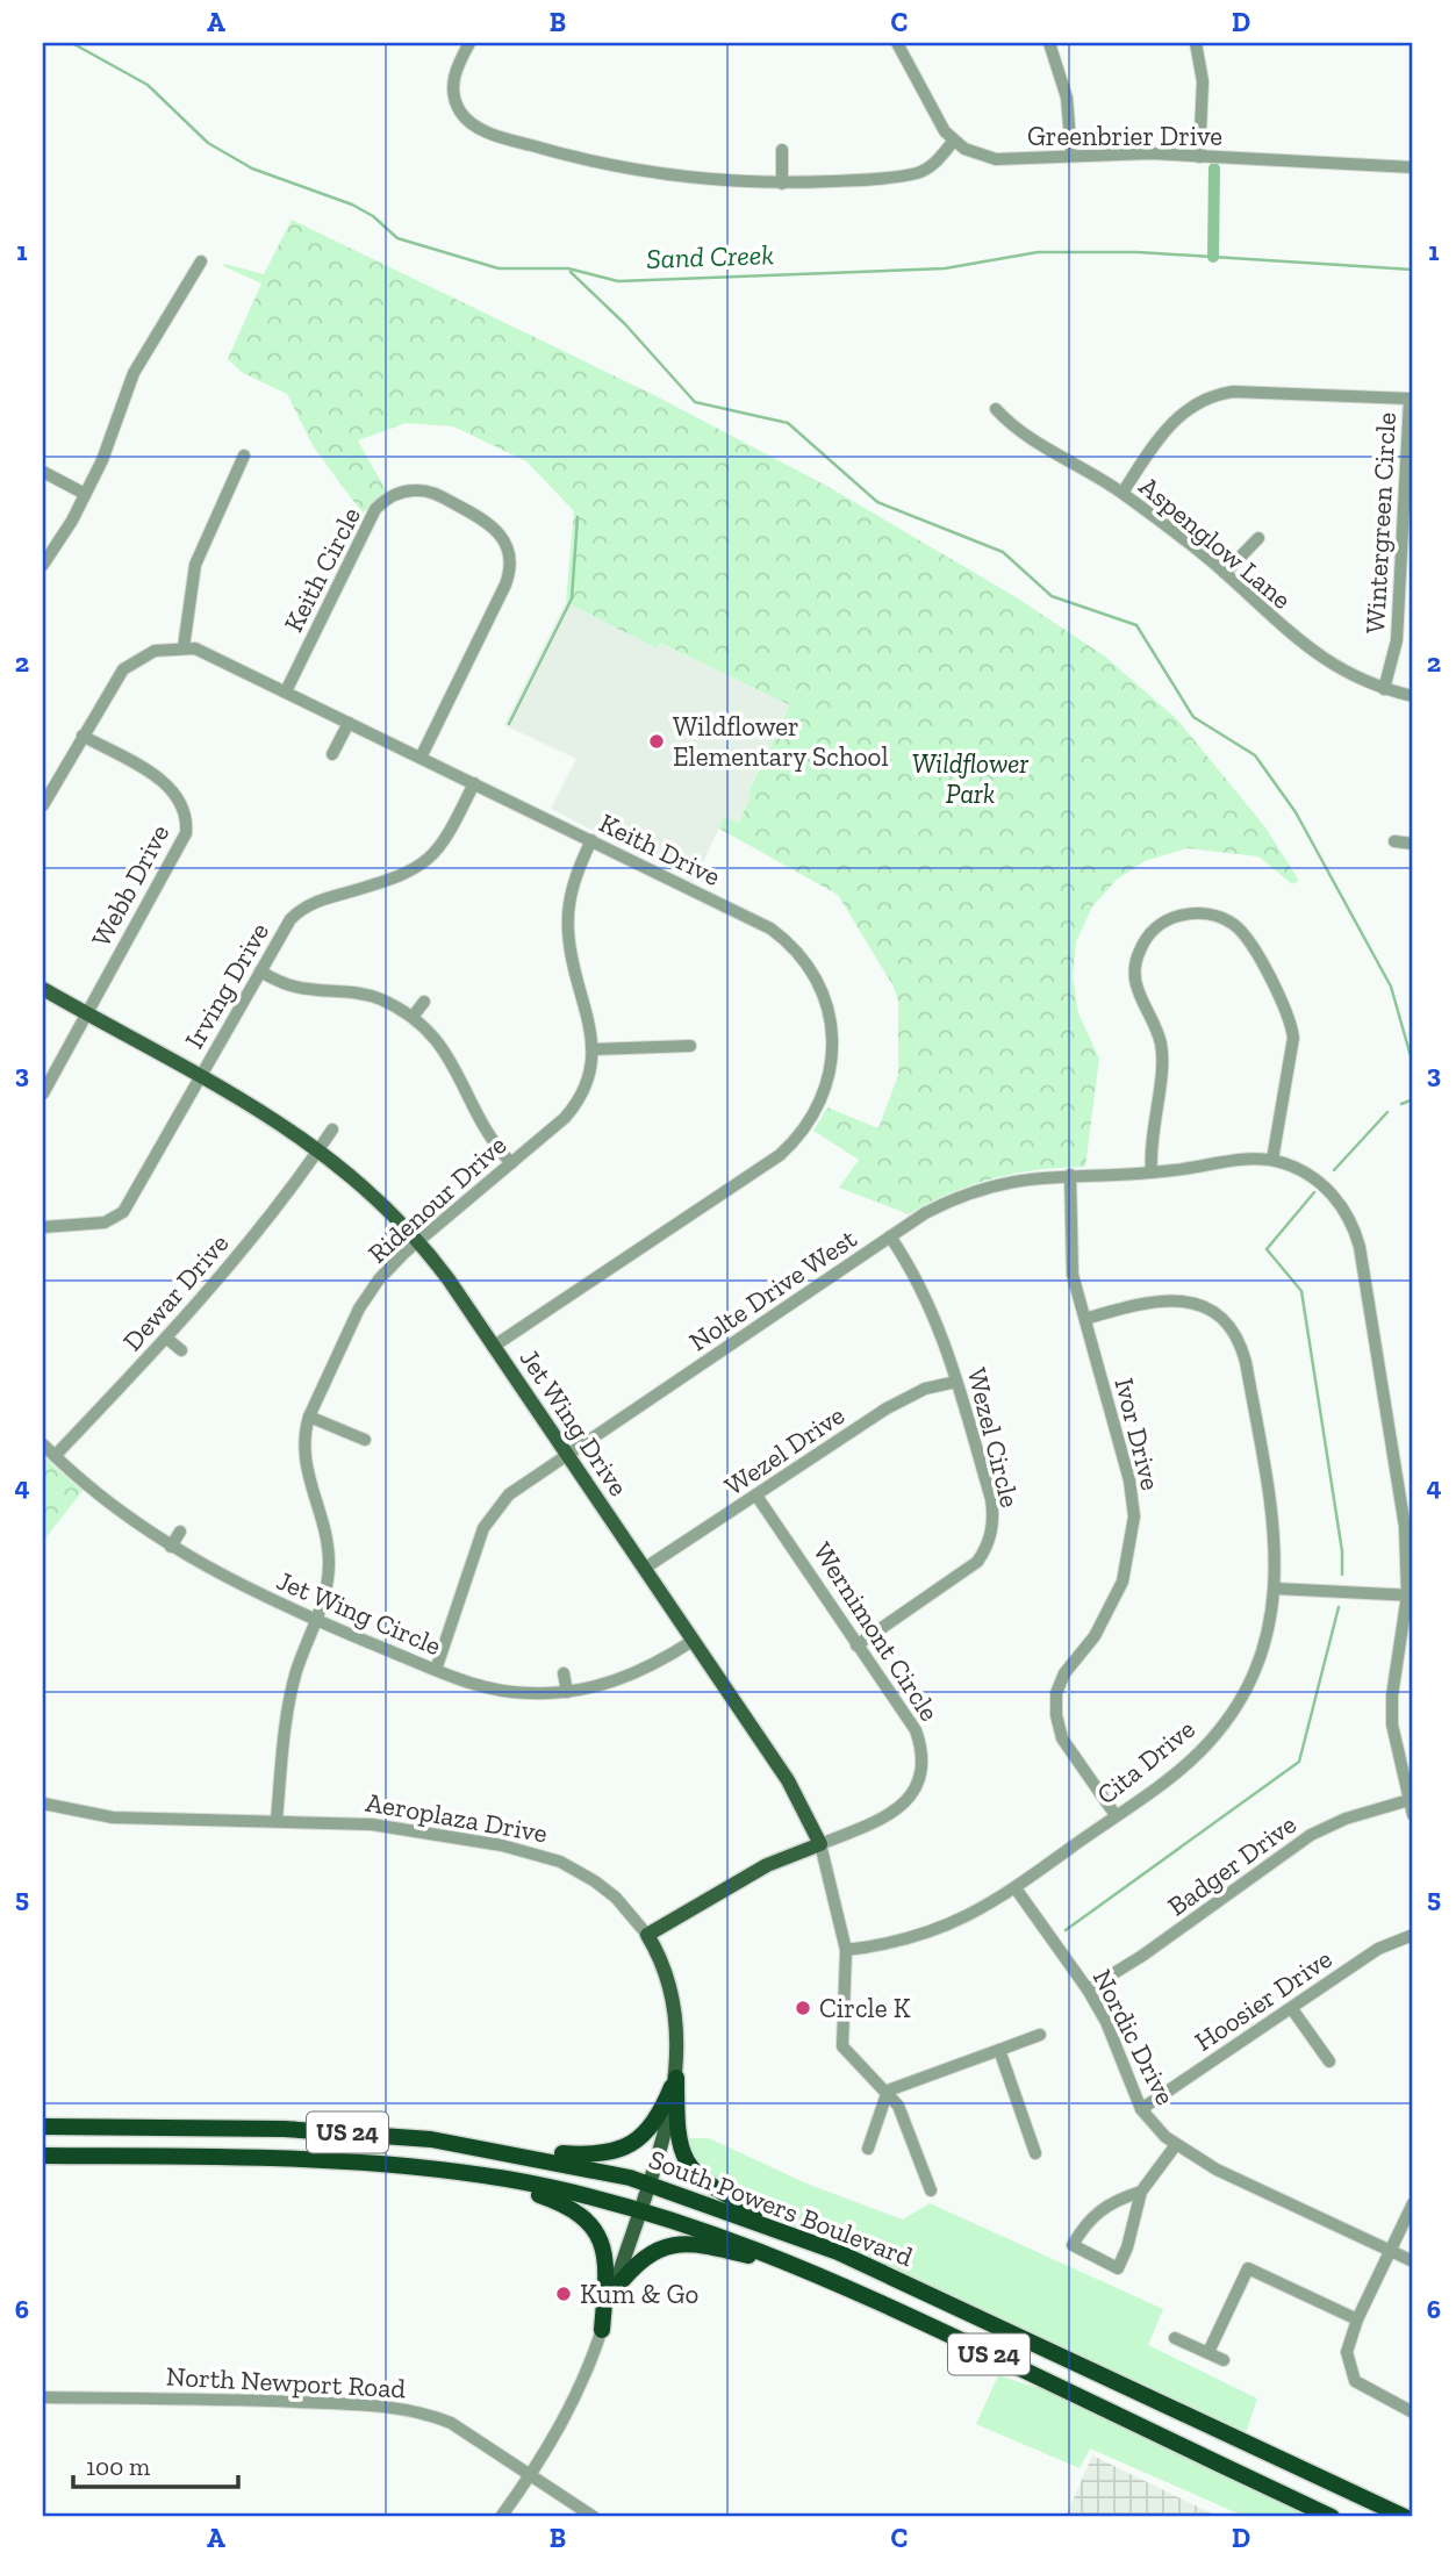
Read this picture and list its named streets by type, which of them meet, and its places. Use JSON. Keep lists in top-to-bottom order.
{
  "streets": {
    "highway": ["US 24", "South Powers Boulevard"],
    "main road": ["Jet Wing Drive", "Wernimont Circle", "Aeroplaza Drive"],
    "street": [
      "Greenbrier Drive",
      "Wintergreen Circle",
      "Aspenglow Lane",
      "Keith Circle",
      "Keith Drive",
      "Webb Drive",
      "Irving Drive",
      "Ridenour Drive",
      "Nolte Drive West",
      "Dewar Drive",
      "Ivor Drive",
      "Wezel Circle",
      "Wezel Drive",
      "Jet Wing Circle",
      "Cita Drive",
      "Badger Drive",
      "Hoosier Drive",
      "Nordic Drive",
      "North Newport Road"
    ]
  },
  "crossings": [
    ["Wintergreen Circle", "Aspenglow Lane"],
    ["Keith Circle", "Keith Drive"],
    ["Keith Drive", "Webb Drive"],
    ["Keith Drive", "Irving Drive"],
    ["Keith Drive", "Ridenour Drive"],
    ["Keith Drive", "Jet Wing Drive"],
    ["Webb Drive", "Jet Wing Drive"],
    ["Irving Drive", "Jet Wing Drive"],
    ["Ridenour Drive", "Jet Wing Drive"],
    ["Ridenour Drive", "Jet Wing Circle"],
    ["Ridenour Drive", "Aeroplaza Drive"],
    ["Nolte Drive West", "Jet Wing Drive"],
    ["Nolte Drive West", "Ivor Drive"],
    ["Nolte Drive West", "Wezel Circle"],
    ["Nolte Drive West", "Jet Wing Circle"],
    ["Dewar Drive", "Jet Wing Drive"],
    ["Dewar Drive", "Jet Wing Circle"],
    ["Jet Wing Drive", "Wezel Drive"],
    ["Jet Wing Drive", "Jet Wing Circle"],
    ["Jet Wing Drive", "Wernimont Circle"],
    ["Jet Wing Drive", "Cita Drive"],
    ["Ivor Drive", "Cita Drive"],
    ["Wezel Circle", "Wezel Drive"],
    ["Wezel Circle", "Wernimont Circle"],
    ["Wezel Drive", "Wernimont Circle"],
    ["Wernimont Circle", "Aeroplaza Drive"],
    ["Cita Drive", "Nordic Drive"],
    ["Aeroplaza Drive", "South Powers Boulevard"],
    ["Aeroplaza Drive", "North Newport Road"],
    ["Badger Drive", "Nordic Drive"],
    ["Hoosier Drive", "Nordic Drive"]
  ],
  "water": ["Sand Creek"],
  "parks": ["Wildflower Park"],
  "places": ["Wildflower Elementary School", "Circle K", "Kum & Go"],
  "scale_bar": "100 m",
  "grid": {
    "columns": [
      "A",
      "B",
      "C",
      "D"
    ],
    "rows": [
      "1",
      "2",
      "3",
      "4",
      "5",
      "6"
    ]
  }
}
